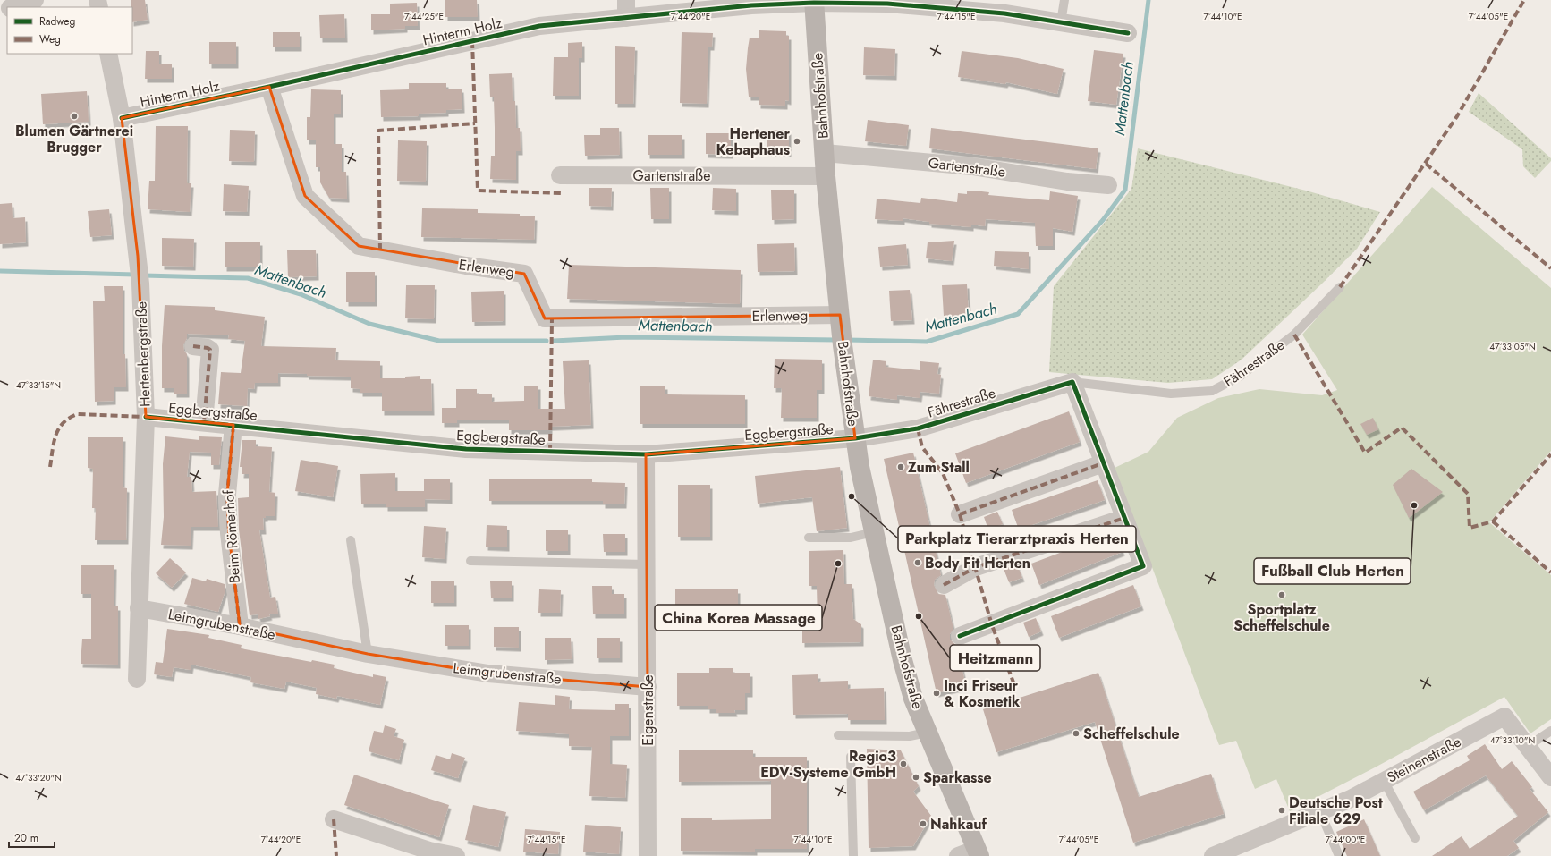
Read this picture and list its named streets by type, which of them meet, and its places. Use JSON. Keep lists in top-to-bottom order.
{
  "streets": {
    "street": [
      "Hinterm Holz",
      "Bahnhofstraße",
      "Gartenstraße",
      "Erlenweg",
      "Hertenbergstraße",
      "Fährestraße",
      "Eggbergstraße",
      "Beim Römerhof",
      "Leimgrubenstraße",
      "Eigenstraße",
      "Steinenstraße"
    ]
  },
  "crossings": [
    ["Hinterm Holz", "Bahnhofstraße"],
    ["Hinterm Holz", "Erlenweg"],
    ["Hinterm Holz", "Hertenbergstraße"],
    ["Bahnhofstraße", "Gartenstraße"],
    ["Bahnhofstraße", "Erlenweg"],
    ["Bahnhofstraße", "Fährestraße"],
    ["Bahnhofstraße", "Eggbergstraße"],
    ["Hertenbergstraße", "Eggbergstraße"],
    ["Hertenbergstraße", "Leimgrubenstraße"],
    ["Fährestraße", "Eggbergstraße"],
    ["Eggbergstraße", "Beim Römerhof"],
    ["Eggbergstraße", "Eigenstraße"],
    ["Beim Römerhof", "Leimgrubenstraße"],
    ["Leimgrubenstraße", "Eigenstraße"]
  ],
  "water": ["Mattenbach"],
  "places": [
    "Blumen Gärtnerei Brugger",
    "Hertener Kebaphaus",
    "Zum Stall",
    "Parkplatz Tierarztpraxis Herten",
    "Fußball Club Herten",
    "Body Fit Herten",
    "China Korea Massage",
    "Sportplatz Scheffelschule",
    "Heitzmann",
    "Inci Friseur & Kosmetik",
    "Scheffelschule",
    "Regio3 EDV-Systeme GmbH",
    "Sparkasse",
    "Deutsche Post Filiale 629",
    "Nahkauf"
  ],
  "legend": ["Radweg", "Weg"],
  "scale_bar": "20 m",
  "coordinates": [
    "7°44'25\"E",
    "7°44'20\"E",
    "7°44'15\"E",
    "7°44'10\"E",
    "7°44'05\"E",
    "47°33'05\"N",
    "47°33'15\"N",
    "47°33'10\"N",
    "47°33'20\"N",
    "7°44'00\"E"
  ]
}
